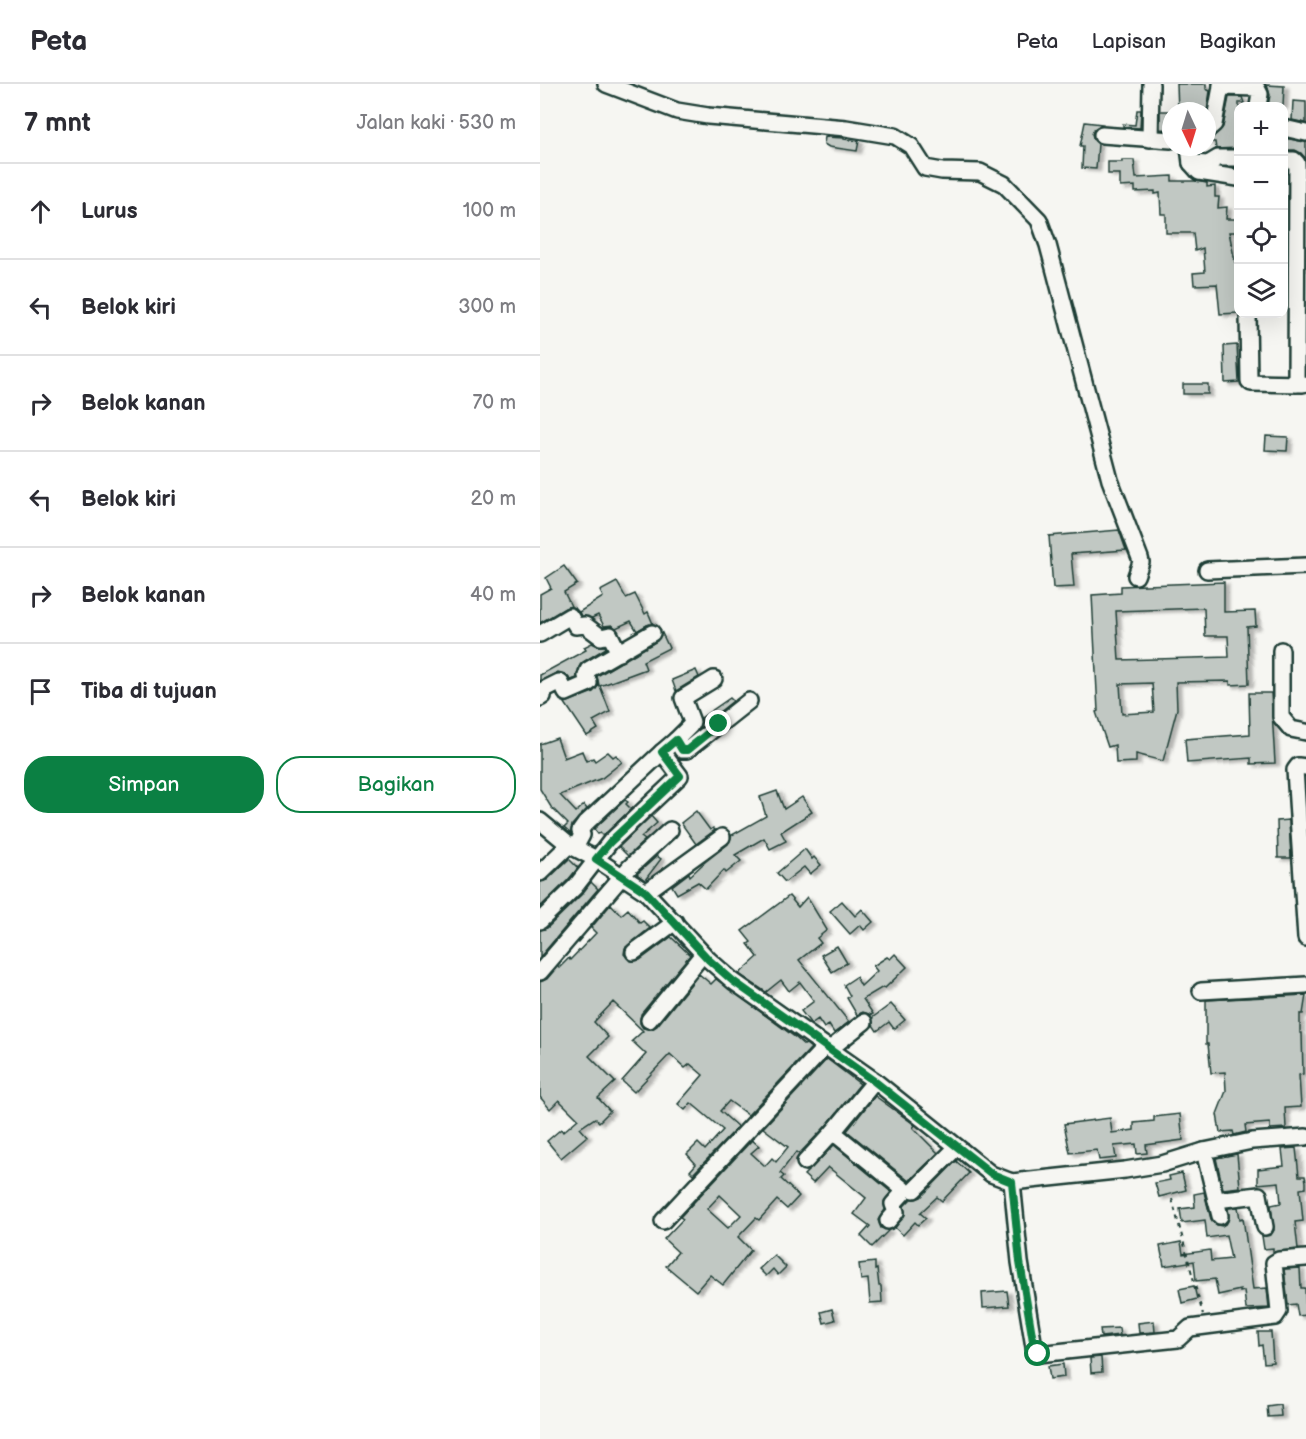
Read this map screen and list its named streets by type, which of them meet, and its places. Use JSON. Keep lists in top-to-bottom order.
{
  "north": "bottom",
  "page": {
    "header": "Peta",
    "nav": ["Peta", "Lapisan", "Bagikan"],
    "heading": ["7 mnt", "Jalan kaki · 530 m"],
    "map_buttons": ["+", "−"],
    "list": [
      ["Lurus", "100 m"],
      ["Belok kiri", "300 m"],
      ["Belok kanan", "70 m"],
      ["Belok kiri", "20 m"],
      ["Belok kanan", "40 m"],
      "Tiba di tujuan"
    ],
    "buttons": ["Simpan", "Bagikan"]
  }
}
